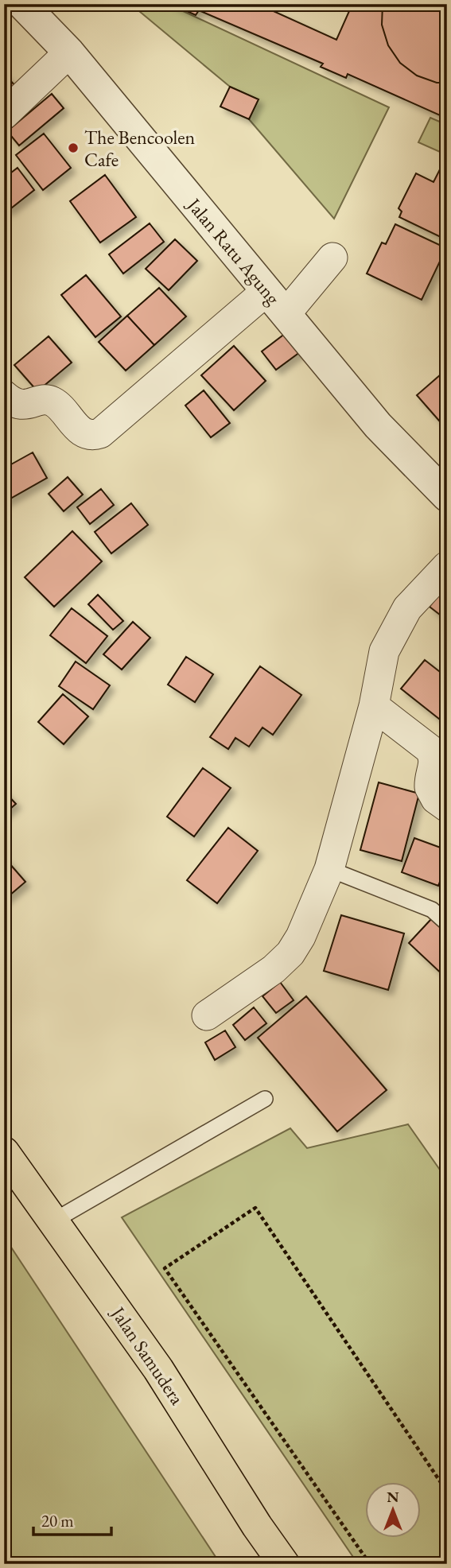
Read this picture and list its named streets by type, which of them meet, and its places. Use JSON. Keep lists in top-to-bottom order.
{
  "streets": {
    "main road": ["Jalan Samudera"],
    "street": ["Jalan Ratu Agung"]
  },
  "places": ["The Bencoolen Cafe"],
  "scale_bar": "20 m",
  "north": "top"
}
